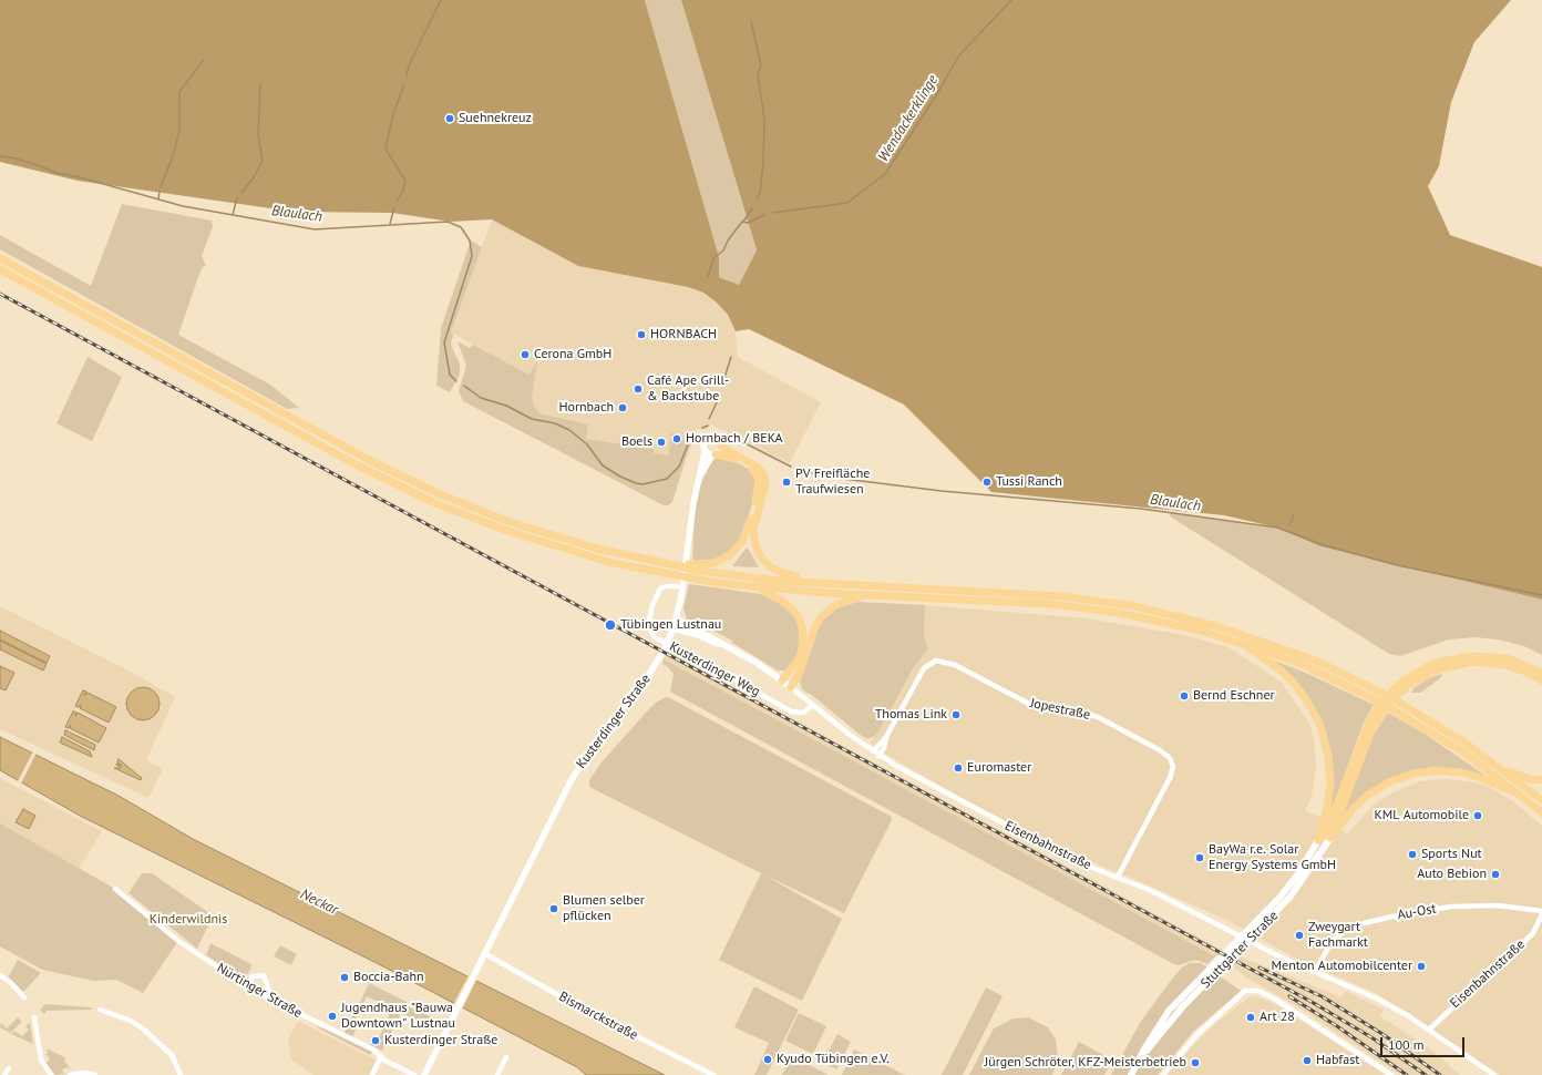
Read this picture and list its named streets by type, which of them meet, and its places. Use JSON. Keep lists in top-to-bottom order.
{
  "streets": {
    "main road": ["Stuttgarter Straße"],
    "street": [
      "Kusterdinger Weg",
      "Jopestraße",
      "Kusterdinger Straße",
      "Eisenbahnstraße",
      "Au-Ost",
      "Nürtinger Straße",
      "Bismarckstraße"
    ]
  },
  "crossings": [
    ["Kusterdinger Weg", "Eisenbahnstraße"],
    ["Jopestraße", "Eisenbahnstraße"],
    ["Kusterdinger Straße", "Eisenbahnstraße"],
    ["Kusterdinger Straße", "Bismarckstraße"],
    ["Eisenbahnstraße", "Au-Ost"]
  ],
  "water": ["Wendackerklinge", "Blaulach", "Neckar"],
  "parks": ["Kinderwildnis"],
  "places": [
    "Suehnekreuz",
    "HORNBACH",
    "Cerona GmbH",
    "Café Ape Grill- & Backstube",
    "Hornbach",
    "Hornbach / BEKA",
    "Boels",
    "PV Freifläche Traufwiesen",
    "Tussi Ranch",
    "Tübingen Lustnau",
    "Bernd Eschner",
    "Thomas Link",
    "Euromaster",
    "KML Automobile",
    "Sports Nut",
    "BayWa r.e. Solar Energy Systems GmbH",
    "Auto Bebion",
    "Blumen selber pflücken",
    "Zweygart Fachmarkt",
    "Menton Automobilcenter",
    "Boccia-Bahn",
    "Jugendhaus \"Bauwa Downtown\" Lustnau",
    "Art 28",
    "Kusterdinger Straße",
    "Kyudo Tübingen e.V.",
    "Habfast",
    "Jürgen Schröter, KFZ-Meisterbetrieb"
  ],
  "scale_bar": "100 m"
}
